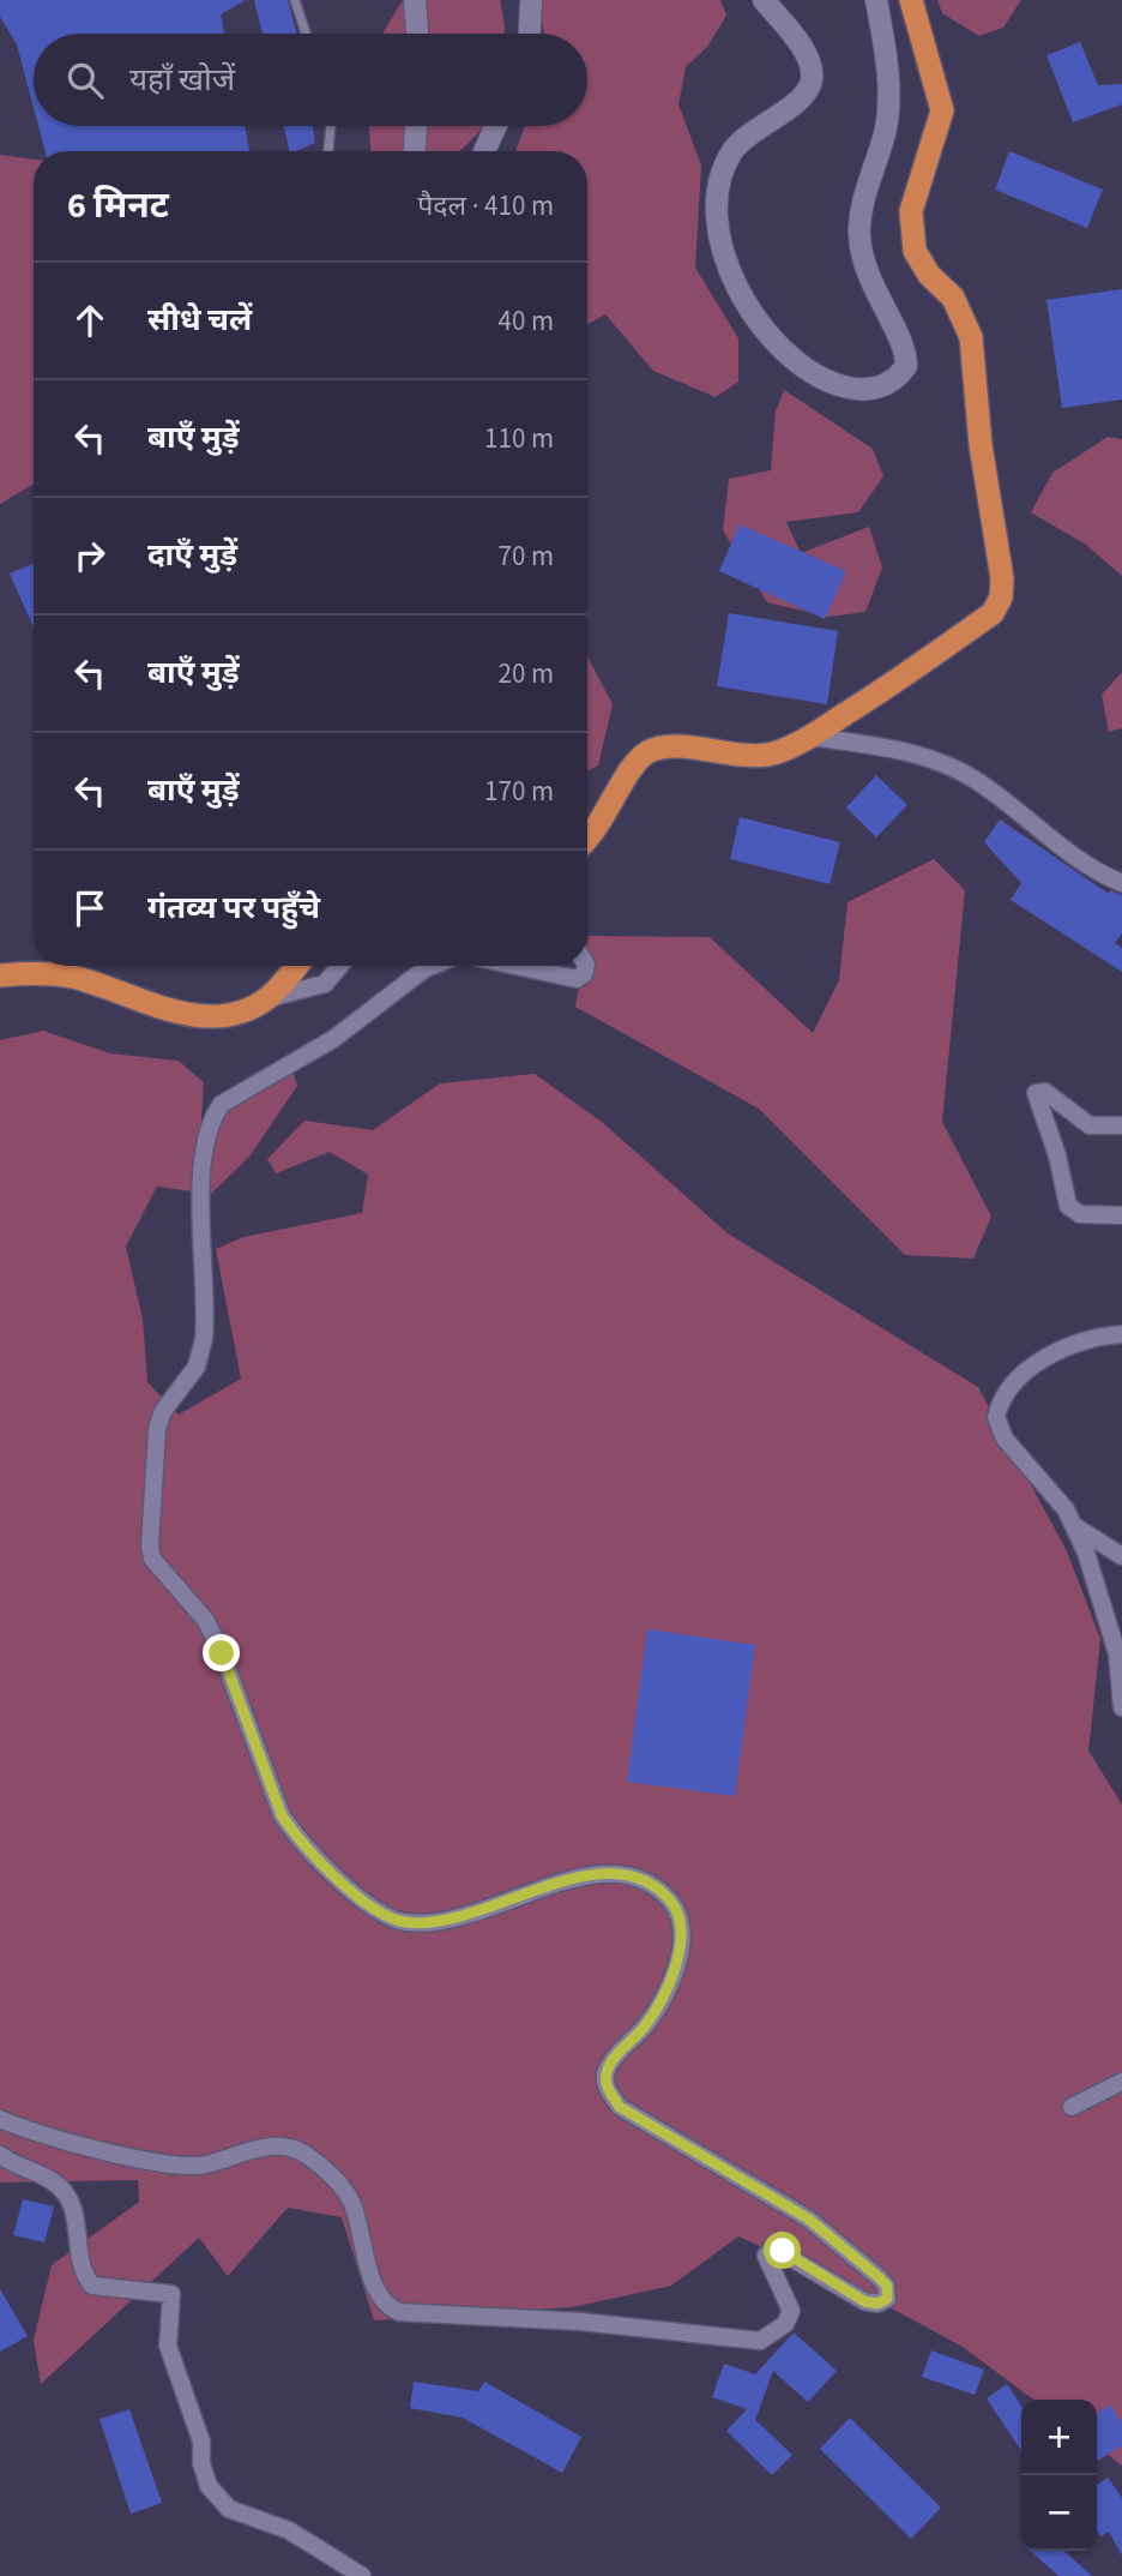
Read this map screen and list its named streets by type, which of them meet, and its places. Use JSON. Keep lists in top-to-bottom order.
{
  "page": {
    "search": "यहाँ खोजें",
    "heading": ["6 मिनट", "पैदल · 410 m"],
    "list": [
      ["सीधे चलें", "40 m"],
      ["बाएँ मुड़ें", "110 m"],
      ["दाएँ मुड़ें", "70 m"],
      ["बाएँ मुड़ें", "20 m"],
      ["बाएँ मुड़ें", "170 m"],
      "गंतव्य पर पहुँचे"
    ],
    "map_buttons": ["+", "−"]
  }
}
